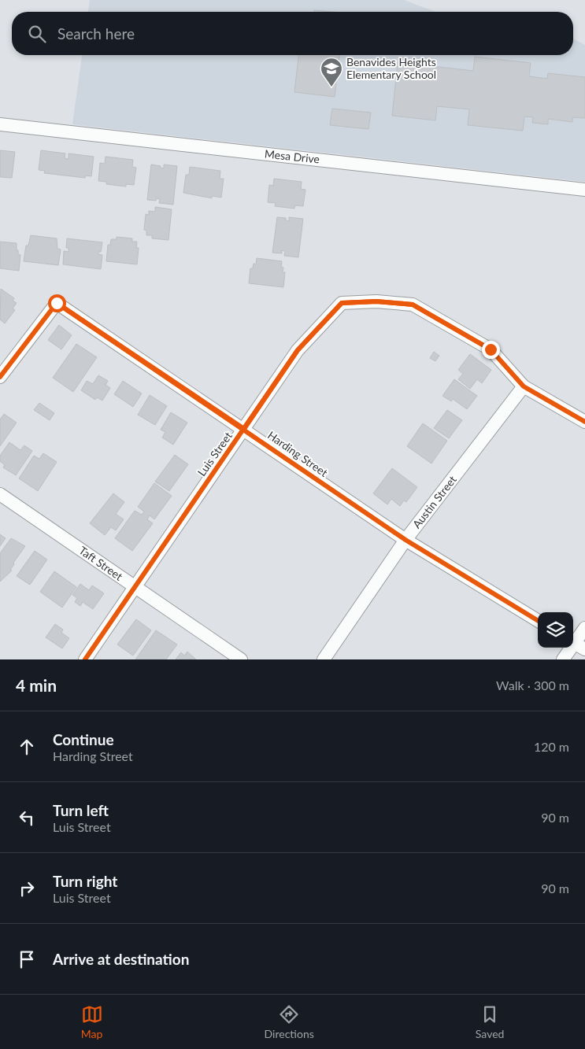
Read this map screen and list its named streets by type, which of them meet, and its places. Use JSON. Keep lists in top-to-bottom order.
{
  "streets": {
    "street": [
      "Mesa Drive",
      "Luis Street",
      "Harding Street",
      "Austin Street",
      "Taft Street"
    ]
  },
  "crossings": [
    ["Luis Street", "Harding Street"],
    ["Luis Street", "Austin Street"],
    ["Luis Street", "Taft Street"],
    ["Harding Street", "Austin Street"]
  ],
  "places": {
    "school or university": ["Benavides Heights Elementary School"]
  },
  "page": {
    "search": "Search here",
    "heading": ["4 min", "Walk · 300 m"],
    "list": [
      ["Continue", "Harding Street", "120 m"],
      ["Turn left", "Luis Street", "90 m"],
      ["Turn right", "Luis Street", "90 m"],
      "Arrive at destination"
    ],
    "nav": ["Map", "Directions", "Saved"]
  }
}
